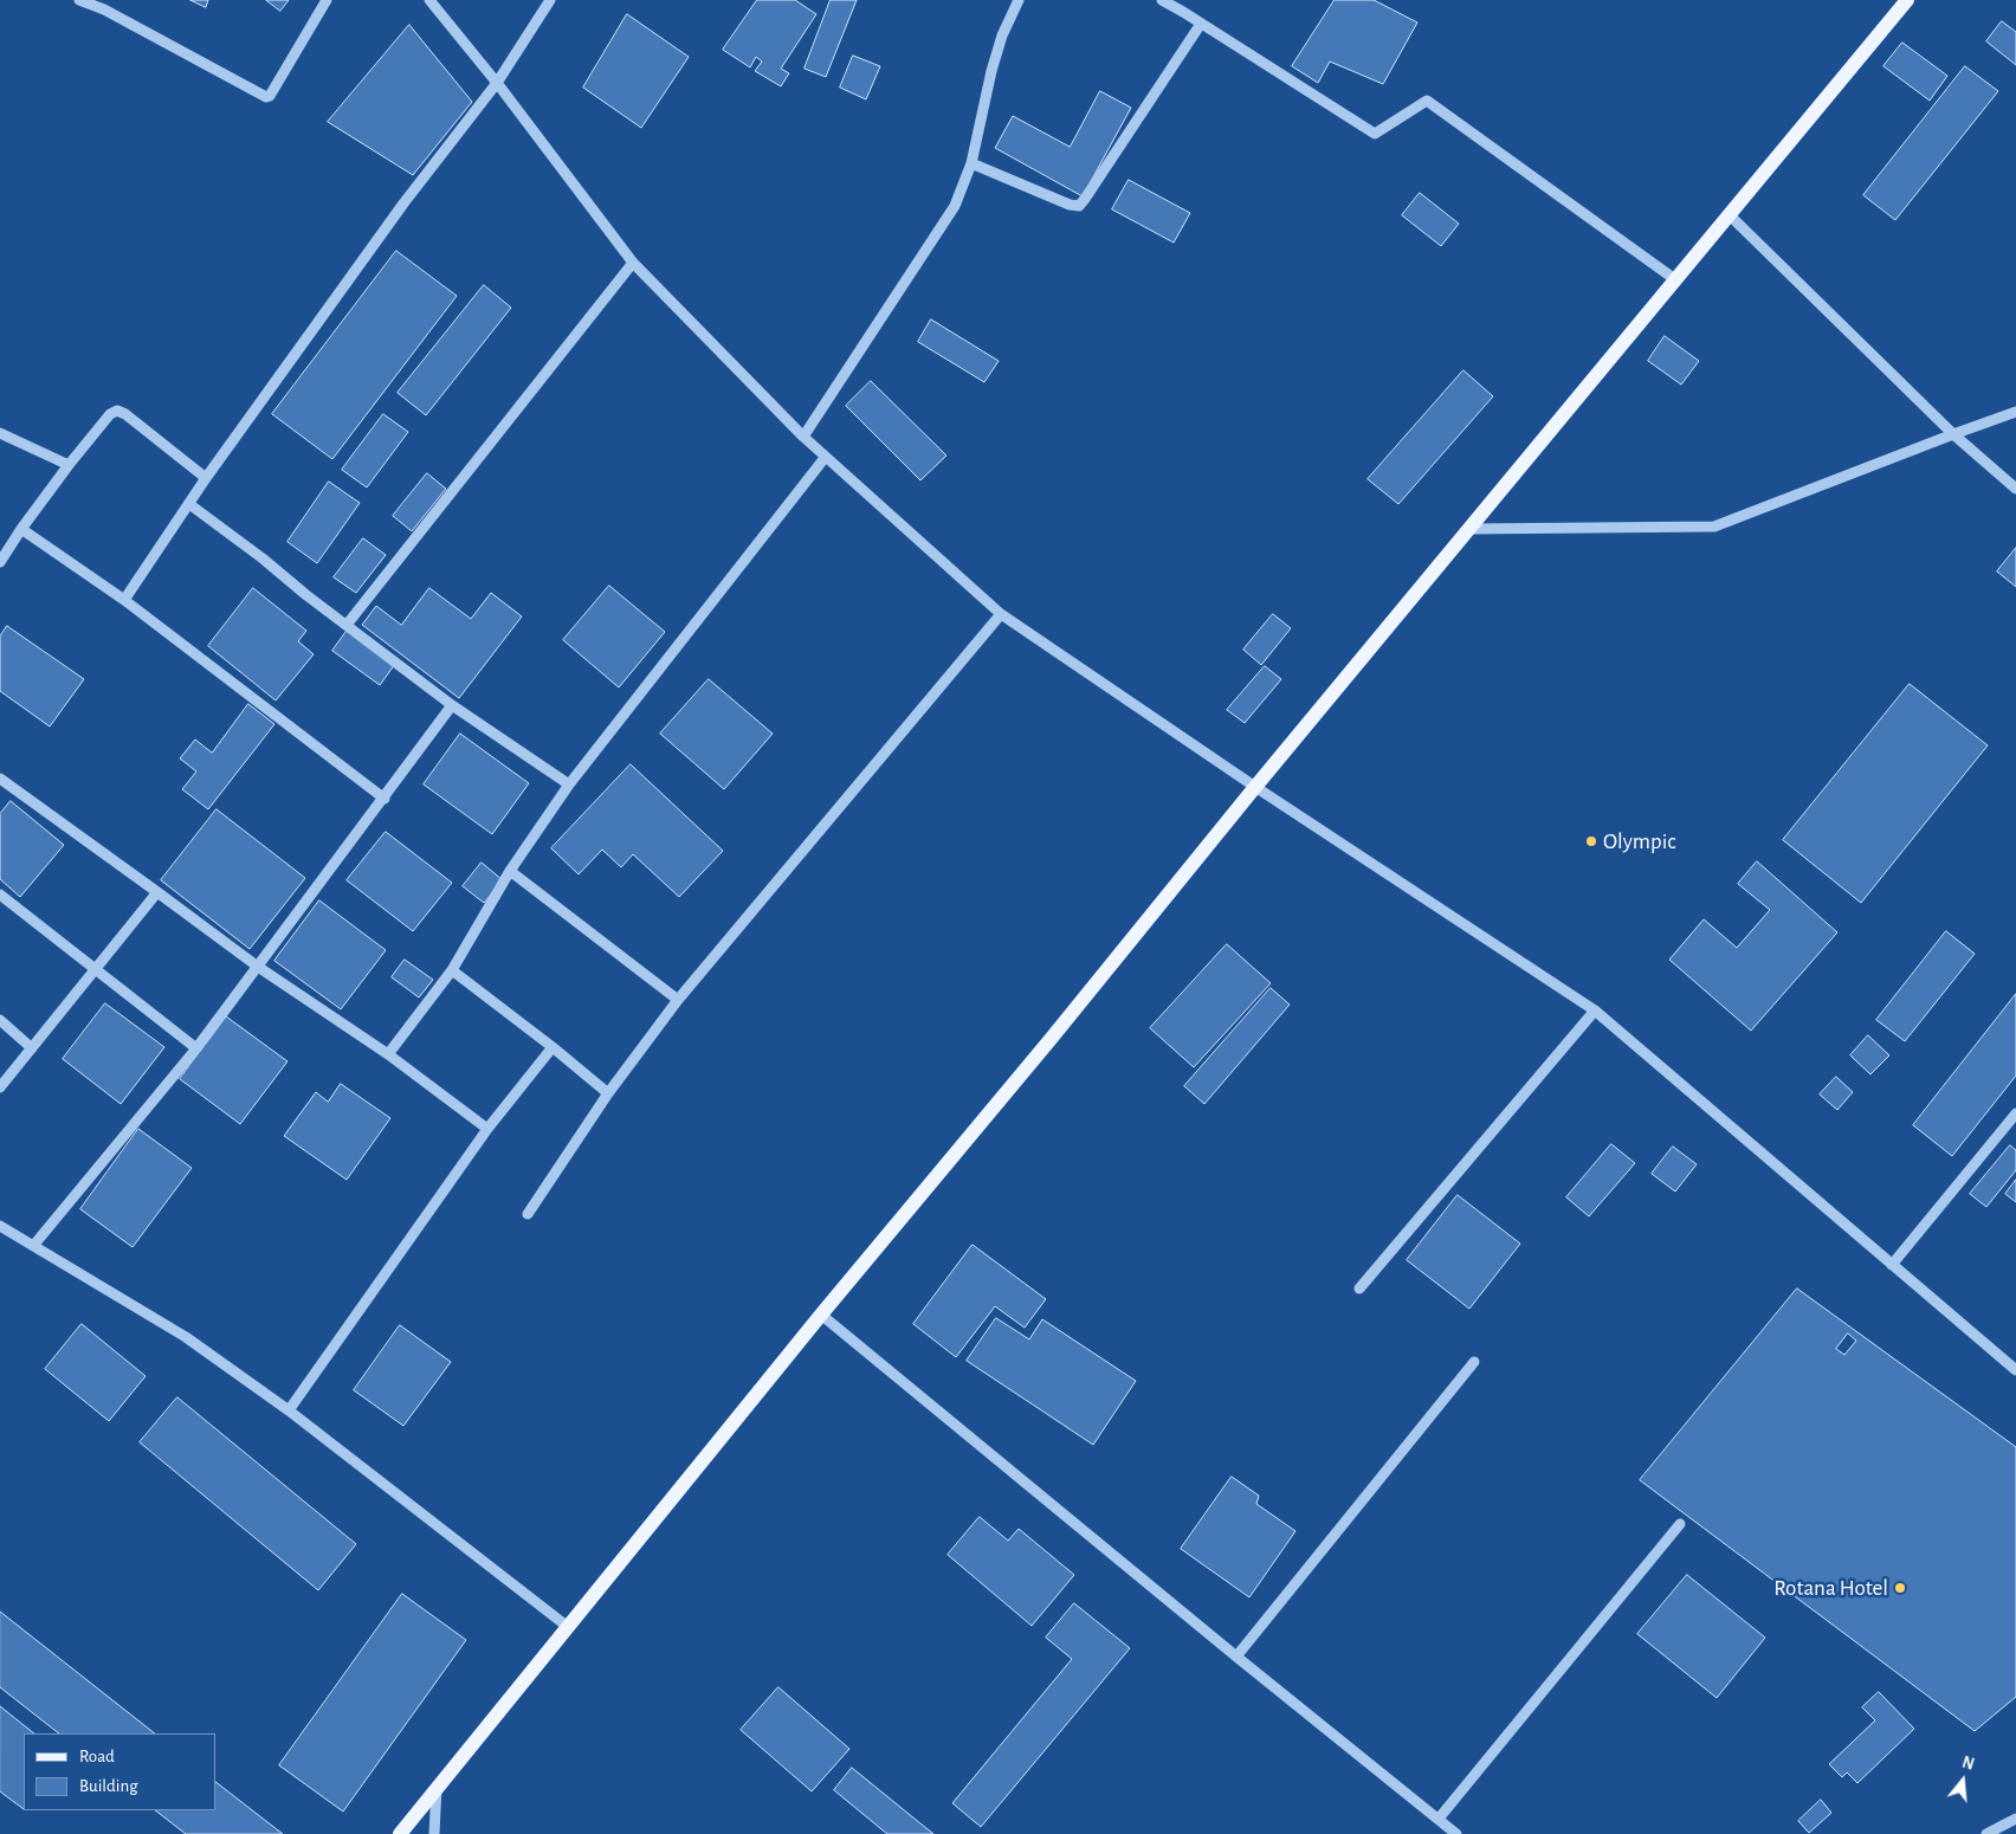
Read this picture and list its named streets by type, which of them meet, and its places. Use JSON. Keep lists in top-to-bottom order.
{
  "places": ["Olympic", "Rotana Hotel"],
  "legend": ["Road", "Building"],
  "north": "top"
}
